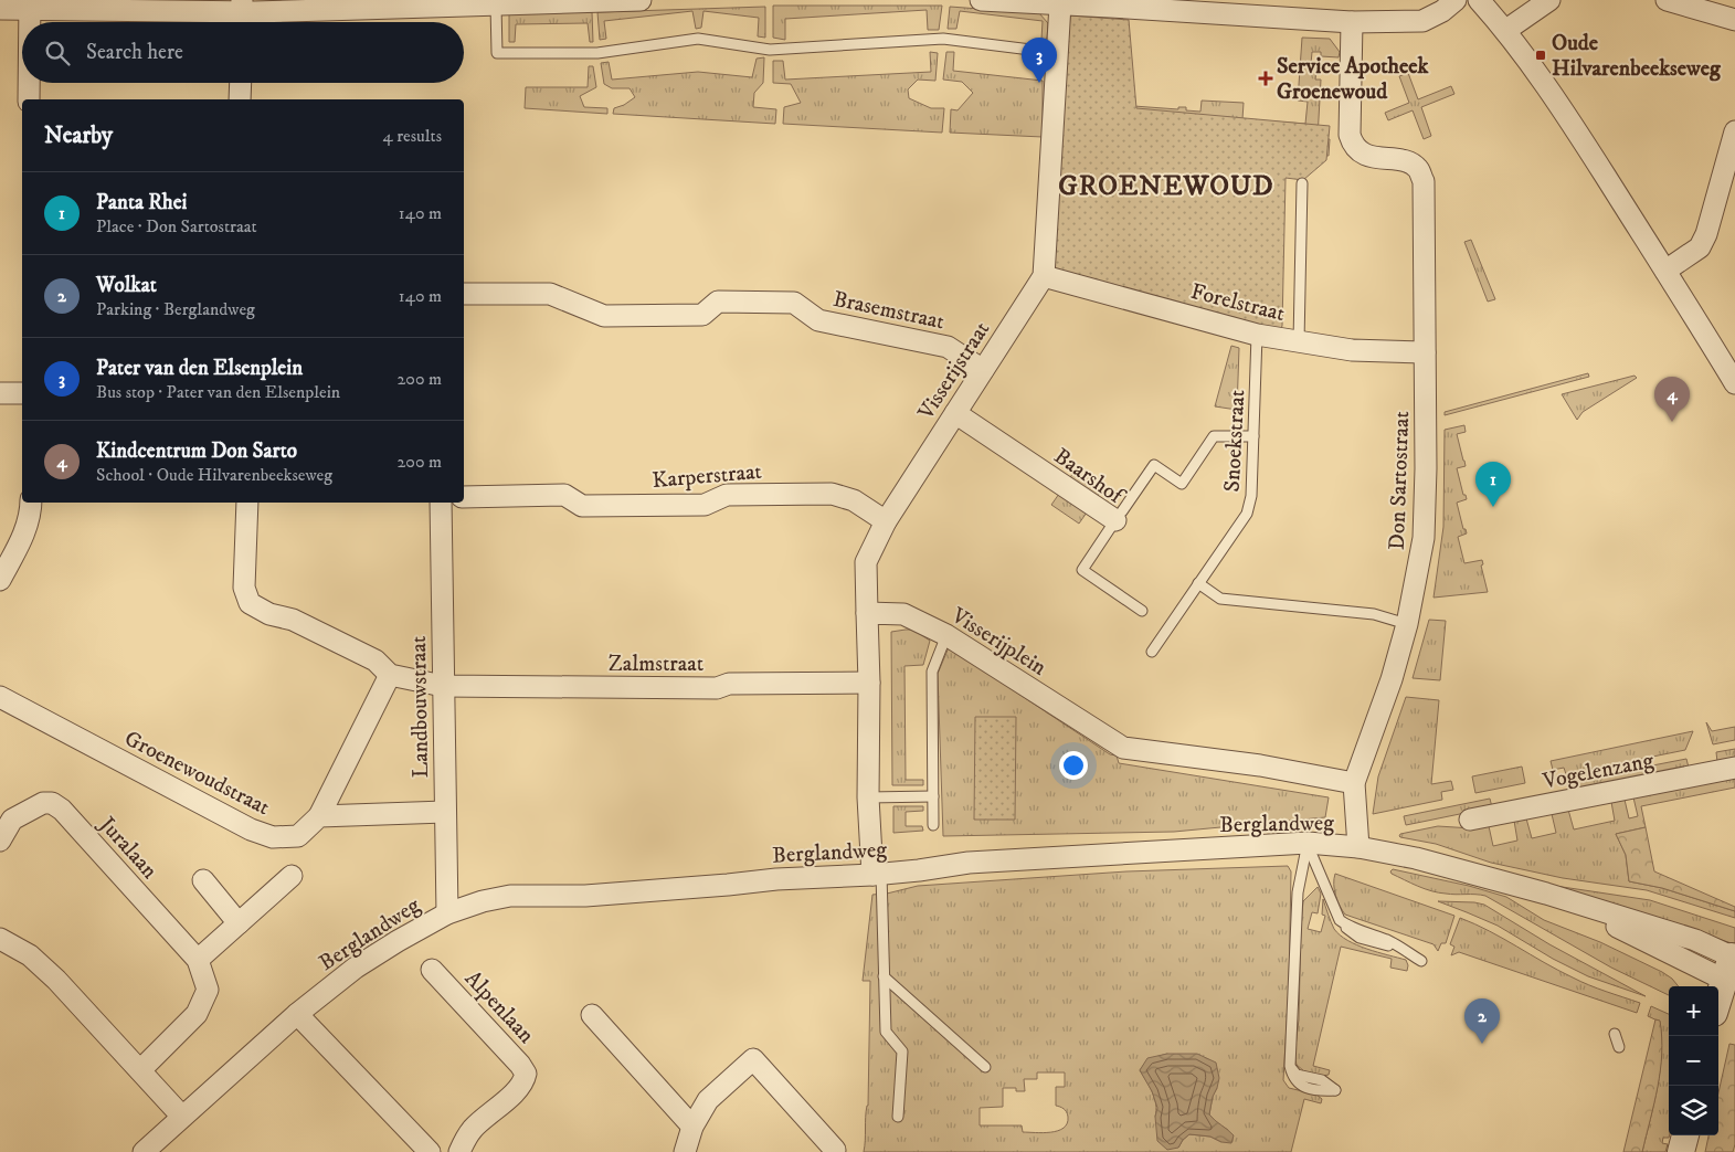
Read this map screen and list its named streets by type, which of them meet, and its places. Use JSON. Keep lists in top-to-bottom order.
{
  "streets": {
    "street": [
      "Forelstraat",
      "Brasemstraat",
      "Visserijstraat",
      "Karperstraat",
      "Baarshof",
      "Don Sartostraat",
      "Visserijplein",
      "Zalmstraat",
      "Landbouwstraat",
      "Vogelenzang",
      "Groenewoudstraat",
      "Berglandweg",
      "Juralaan",
      "Alpenlaan"
    ],
    "lane": ["Snoekstraat"]
  },
  "crossings": [
    ["Forelstraat", "Visserijstraat"],
    ["Forelstraat", "Snoekstraat"],
    ["Forelstraat", "Don Sartostraat"],
    ["Brasemstraat", "Visserijstraat"],
    ["Visserijstraat", "Karperstraat"],
    ["Visserijstraat", "Baarshof"],
    ["Visserijstraat", "Visserijplein"],
    ["Snoekstraat", "Baarshof"],
    ["Don Sartostraat", "Visserijplein"],
    ["Don Sartostraat", "Berglandweg"],
    ["Zalmstraat", "Landbouwstraat"],
    ["Landbouwstraat", "Groenewoudstraat"],
    ["Landbouwstraat", "Berglandweg"]
  ],
  "districts": ["GROENEWOUD"],
  "places": {
    "transit": ["Oude Hilvarenbeekseweg"],
    "health": ["Service Apotheek Groenewoud"]
  },
  "page": {
    "search": "Search here",
    "pins": [
      "3",
      "4",
      "1",
      "2"
    ],
    "heading": ["Nearby", "4 results"],
    "list": [
      {
        "mark": "1",
        "name": "Panta Rhei",
        "note": "Place · Don Sartostraat",
        "value": "140 m"
      },
      {
        "mark": "2",
        "name": "Wolkat",
        "note": "Parking · Berglandweg",
        "value": "140 m"
      },
      {
        "mark": "3",
        "name": "Pater van den Elsenplein",
        "note": "Bus stop · Pater van den Elsenplein",
        "value": "200 m"
      },
      {
        "mark": "4",
        "name": "Kindcentrum Don Sarto",
        "note": "School · Oude Hilvarenbeekseweg",
        "value": "200 m"
      }
    ],
    "map_buttons": ["+", "−"]
  }
}
